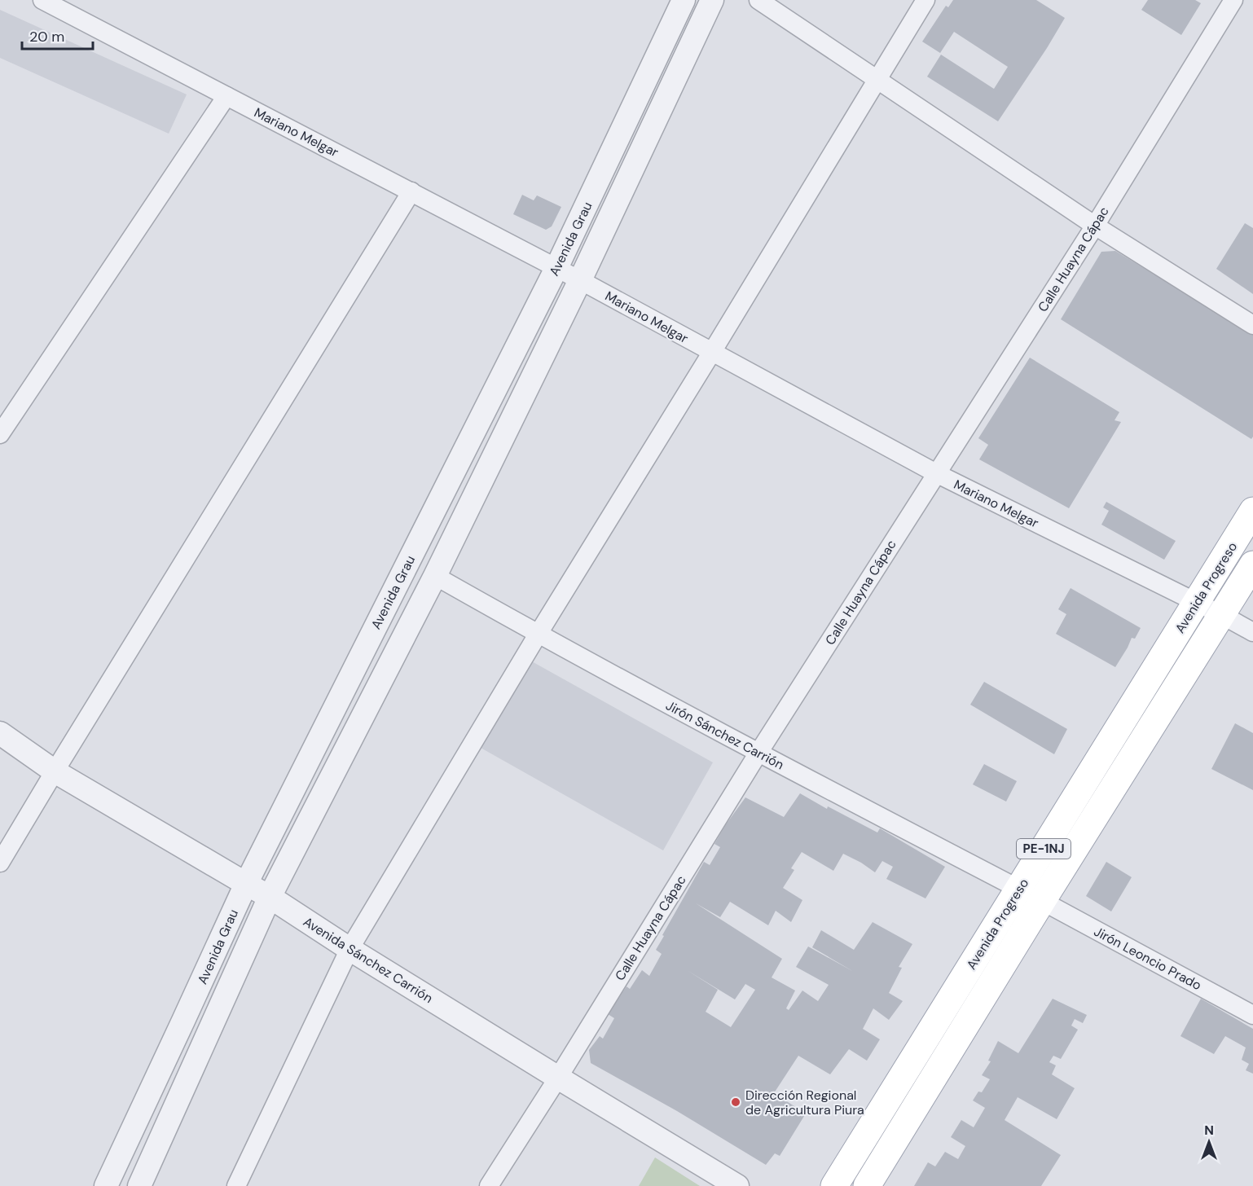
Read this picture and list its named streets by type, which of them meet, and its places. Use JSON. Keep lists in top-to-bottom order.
{
  "streets": {
    "main road": ["Avenida Progreso", "PE-1NJ"],
    "street": [
      "Mariano Melgar",
      "Avenida Grau",
      "Calle Huayna Cápac",
      "Jirón Sánchez Carrión",
      "Jirón Leoncio Prado",
      "Avenida Sánchez Carrión"
    ]
  },
  "crossings": [
    ["Mariano Melgar", "Avenida Grau"],
    ["Mariano Melgar", "Calle Huayna Cápac"],
    ["Mariano Melgar", "Avenida Progreso"],
    ["Avenida Grau", "Jirón Sánchez Carrión"],
    ["Avenida Grau", "Avenida Sánchez Carrión"],
    ["Calle Huayna Cápac", "Jirón Sánchez Carrión"],
    ["Calle Huayna Cápac", "Avenida Sánchez Carrión"],
    ["Avenida Progreso", "Jirón Sánchez Carrión"],
    ["Avenida Progreso", "Jirón Leoncio Prado"]
  ],
  "places": ["Dirección Regional de Agricultura Piura"],
  "scale_bar": "20 m",
  "north": "top"
}
